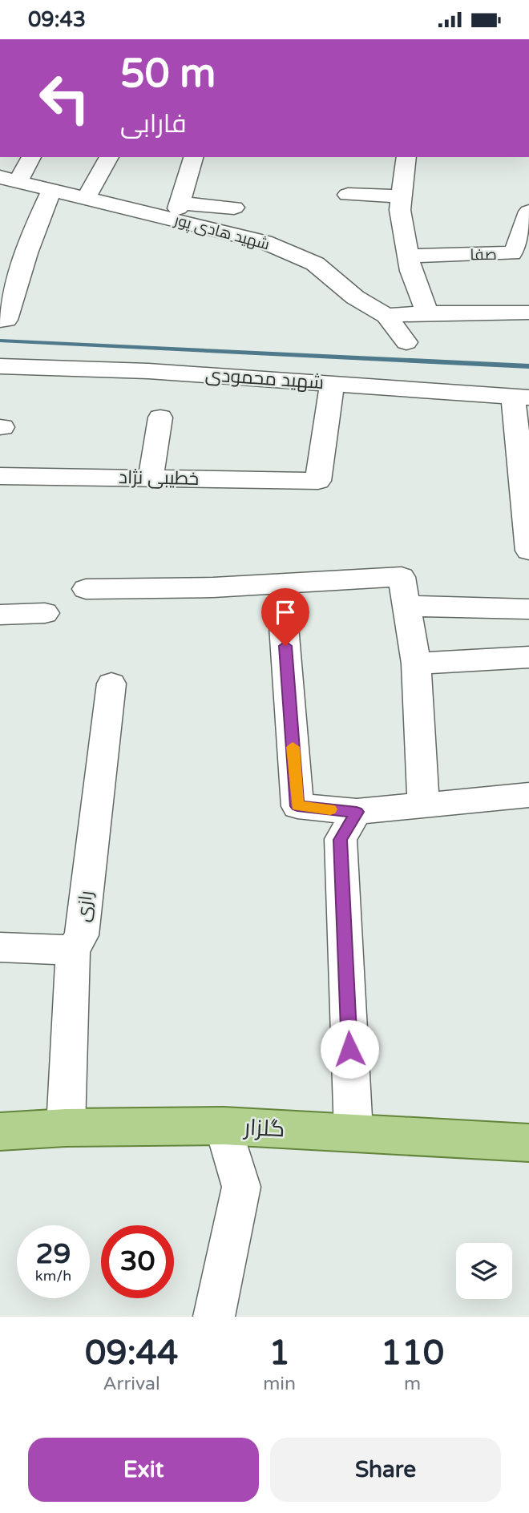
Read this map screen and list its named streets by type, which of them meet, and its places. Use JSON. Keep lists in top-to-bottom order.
{
  "streets": {
    "main road": ["گلزار"],
    "street": [
      "شهید هادی پور",
      "صفا",
      "شهید محمودی",
      "خطیبی نژاد",
      "رازی"
    ]
  },
  "crossings": [
    ["شهید محمودی", "خطیبی نژاد"],
    ["رازی", "گلزار"]
  ],
  "page": {
    "status": "09:43",
    "turn": ["50 m", "فارابی"],
    "speed": "29 km/h",
    "limit": "30",
    "eta": [
      "09:44",
      "Arrival",
      "1",
      "min",
      "110",
      "m"
    ],
    "buttons": ["Exit", "Share"]
  }
}
